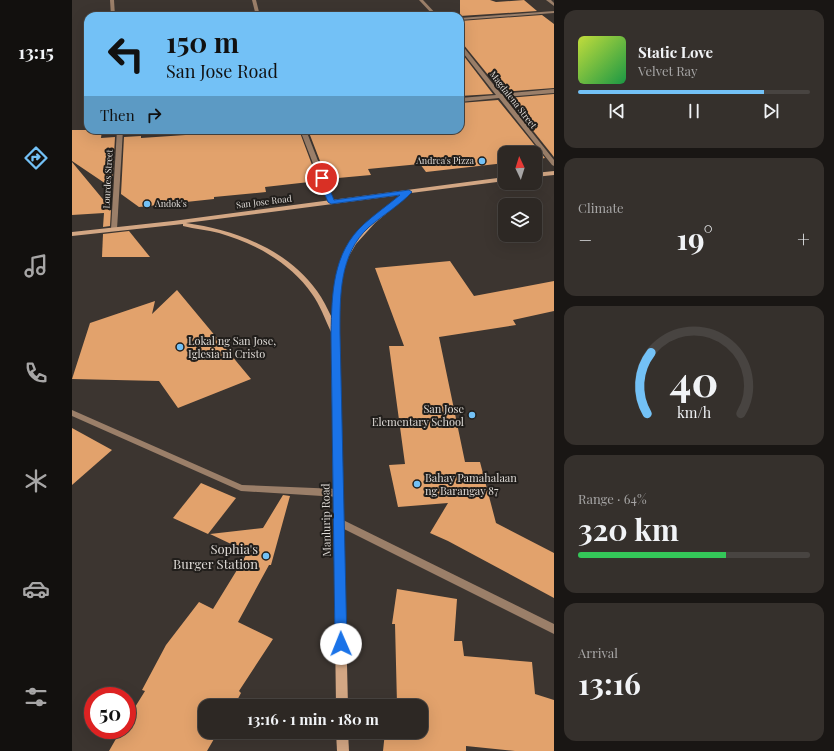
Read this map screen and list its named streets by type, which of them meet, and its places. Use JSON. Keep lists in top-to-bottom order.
{
  "streets": {
    "main road": ["San Jose Road", "Manlurip Road"],
    "street": ["Magdalena Street", "Lourdes Street"]
  },
  "crossings": [
    ["Lourdes Street", "San Jose Road"],
    ["San Jose Road", "Manlurip Road"]
  ],
  "places": [
    "Andrea's Pizza",
    "Andok's",
    "Lokal ng San Jose, Iglesia ni Cristo",
    "San Jose Elementary School",
    "Bahay Pamahalaan ng Barangay 87",
    "Sophia's Burger Station"
  ],
  "north": "top",
  "page": {
    "tabs": "13:15",
    "turn": ["150 m", "San Jose Road"],
    "song": ["Static Love", "Velvet Ray"],
    "then": "Then",
    "tile": [
      "Climate",
      ["Range · 64%", "320 km"],
      ["Arrival", "13:16"]
    ],
    "heat": ["−", "19°", "+"],
    "limit": "50",
    "trip": "13:16 · 1 min · 180 m",
    "gauge": ["40", "km/h"]
  }
}
